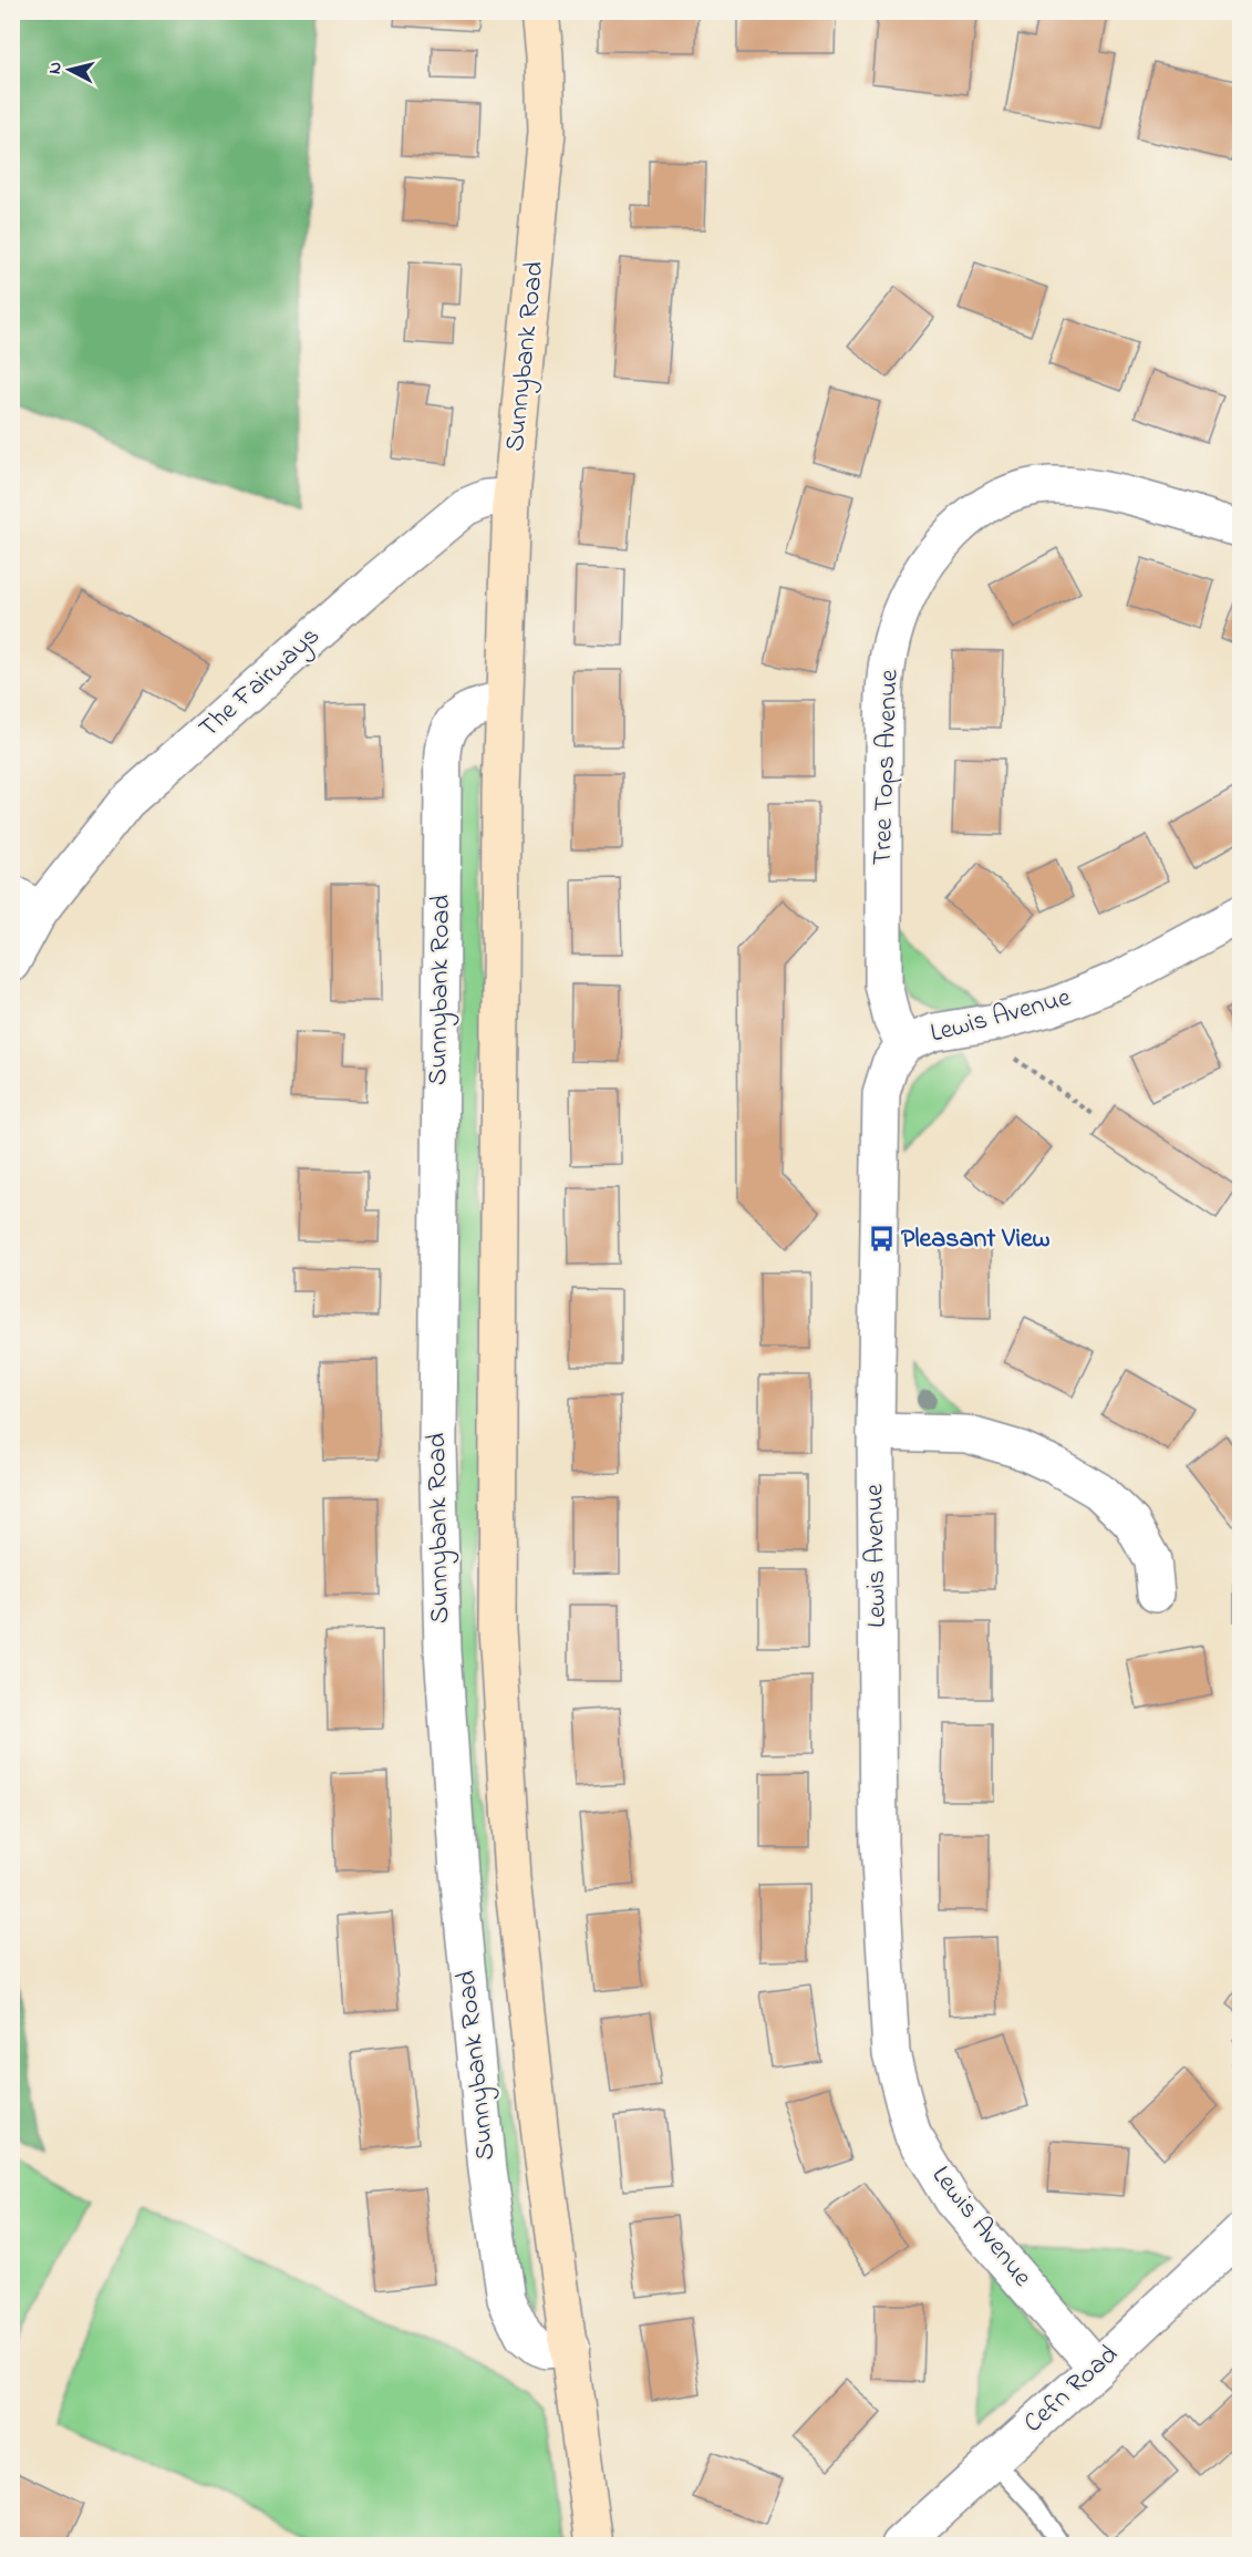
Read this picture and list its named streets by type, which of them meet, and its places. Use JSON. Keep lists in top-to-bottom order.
{
  "streets": {
    "street": [
      "Sunnybank Road",
      "The Fairways",
      "Tree Tops Avenue",
      "Lewis Avenue",
      "Cefn Road"
    ]
  },
  "crossings": [
    ["Sunnybank Road", "The Fairways"],
    ["Tree Tops Avenue", "Lewis Avenue"],
    ["Lewis Avenue", "Cefn Road"]
  ],
  "places": {
    "bus stop": ["Pleasant View"]
  },
  "north": "left"
}
